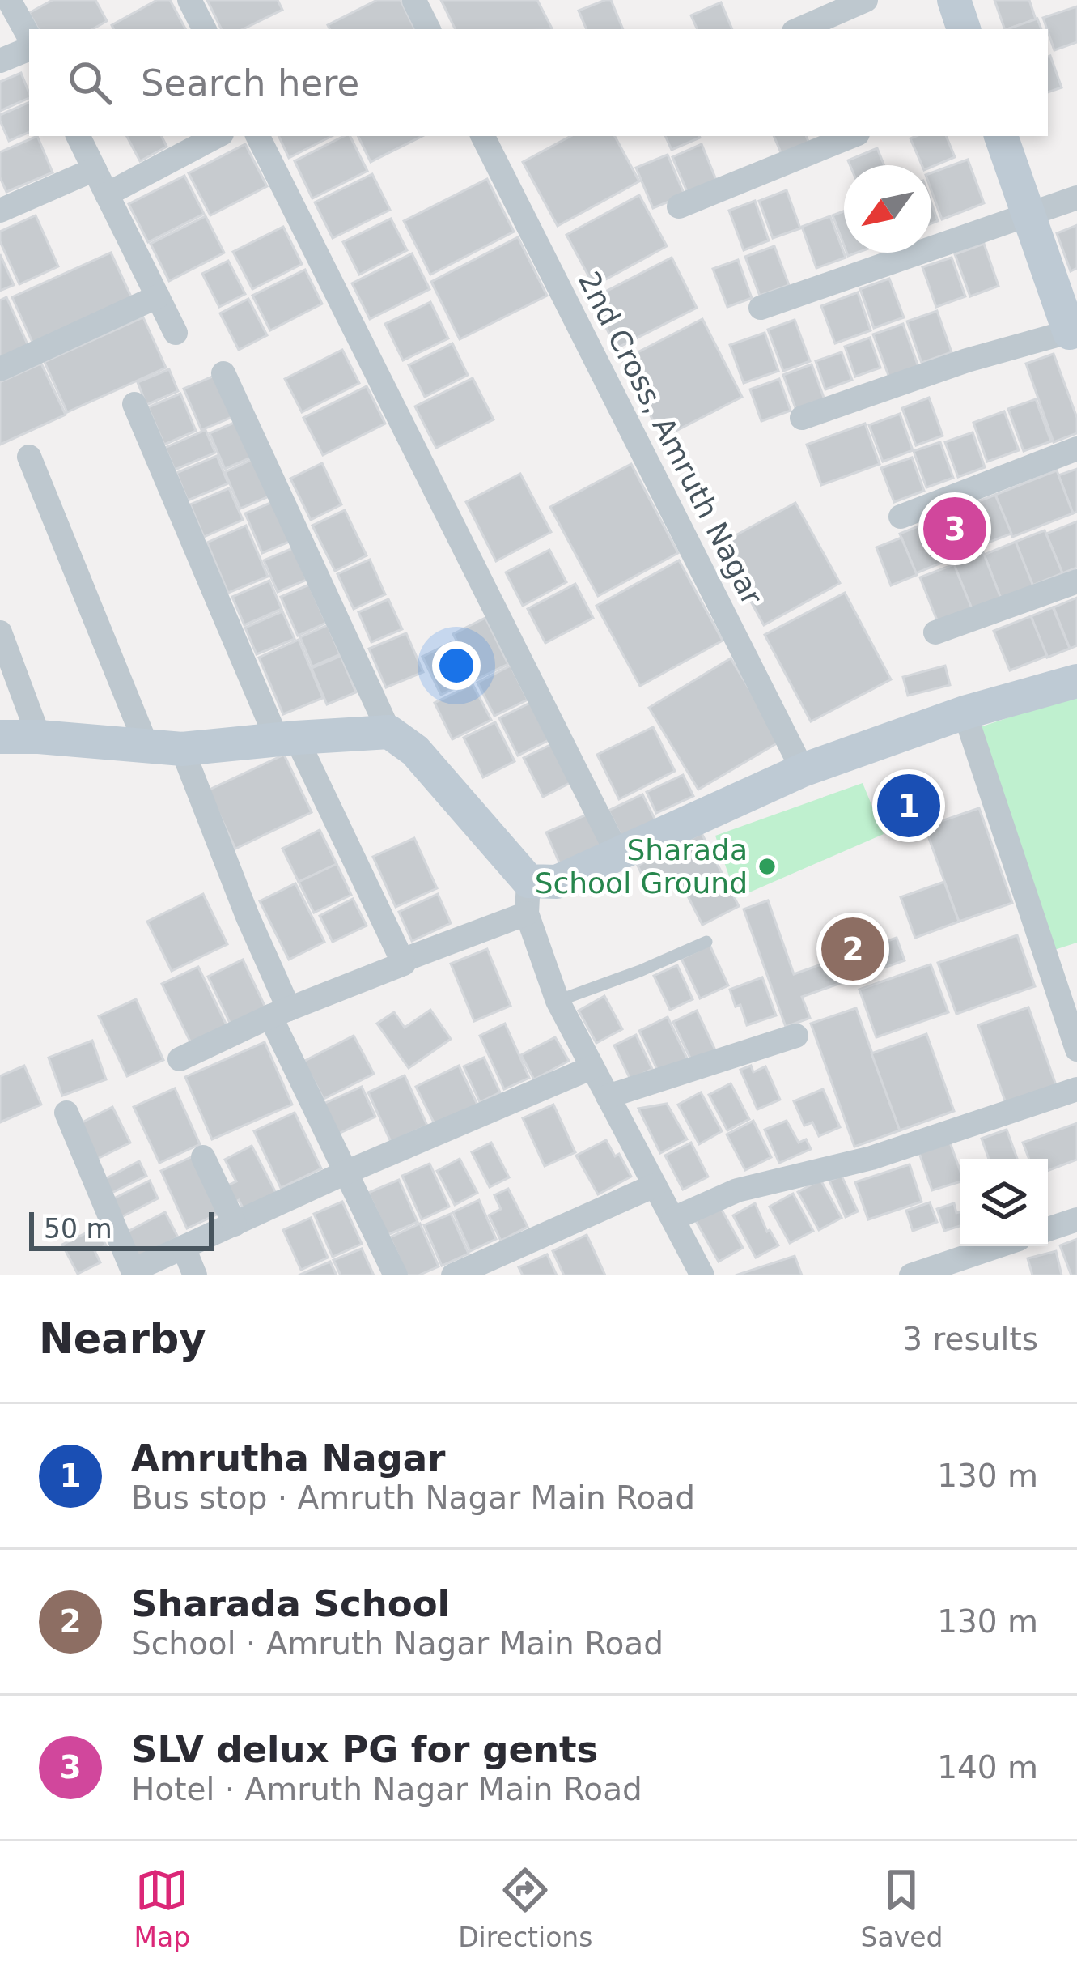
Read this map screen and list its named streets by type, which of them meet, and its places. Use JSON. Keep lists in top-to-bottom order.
{
  "streets": {
    "street": ["2nd Cross, Amruth Nagar"]
  },
  "places": ["Sharada School Ground"],
  "scale_bar": "50 m",
  "north": "bottom left",
  "page": {
    "search": "Search here",
    "pins": ["3", "1", "2"],
    "scale": "50 m",
    "heading": ["Nearby", "3 results"],
    "list": [
      {
        "mark": "1",
        "name": "Amrutha Nagar",
        "note": "Bus stop · Amruth Nagar Main Road",
        "value": "130 m"
      },
      {
        "mark": "2",
        "name": "Sharada School",
        "note": "School · Amruth Nagar Main Road",
        "value": "130 m"
      },
      {
        "mark": "3",
        "name": "SLV delux PG for gents",
        "note": "Hotel · Amruth Nagar Main Road",
        "value": "140 m"
      }
    ],
    "nav": ["Map", "Directions", "Saved"]
  }
}
